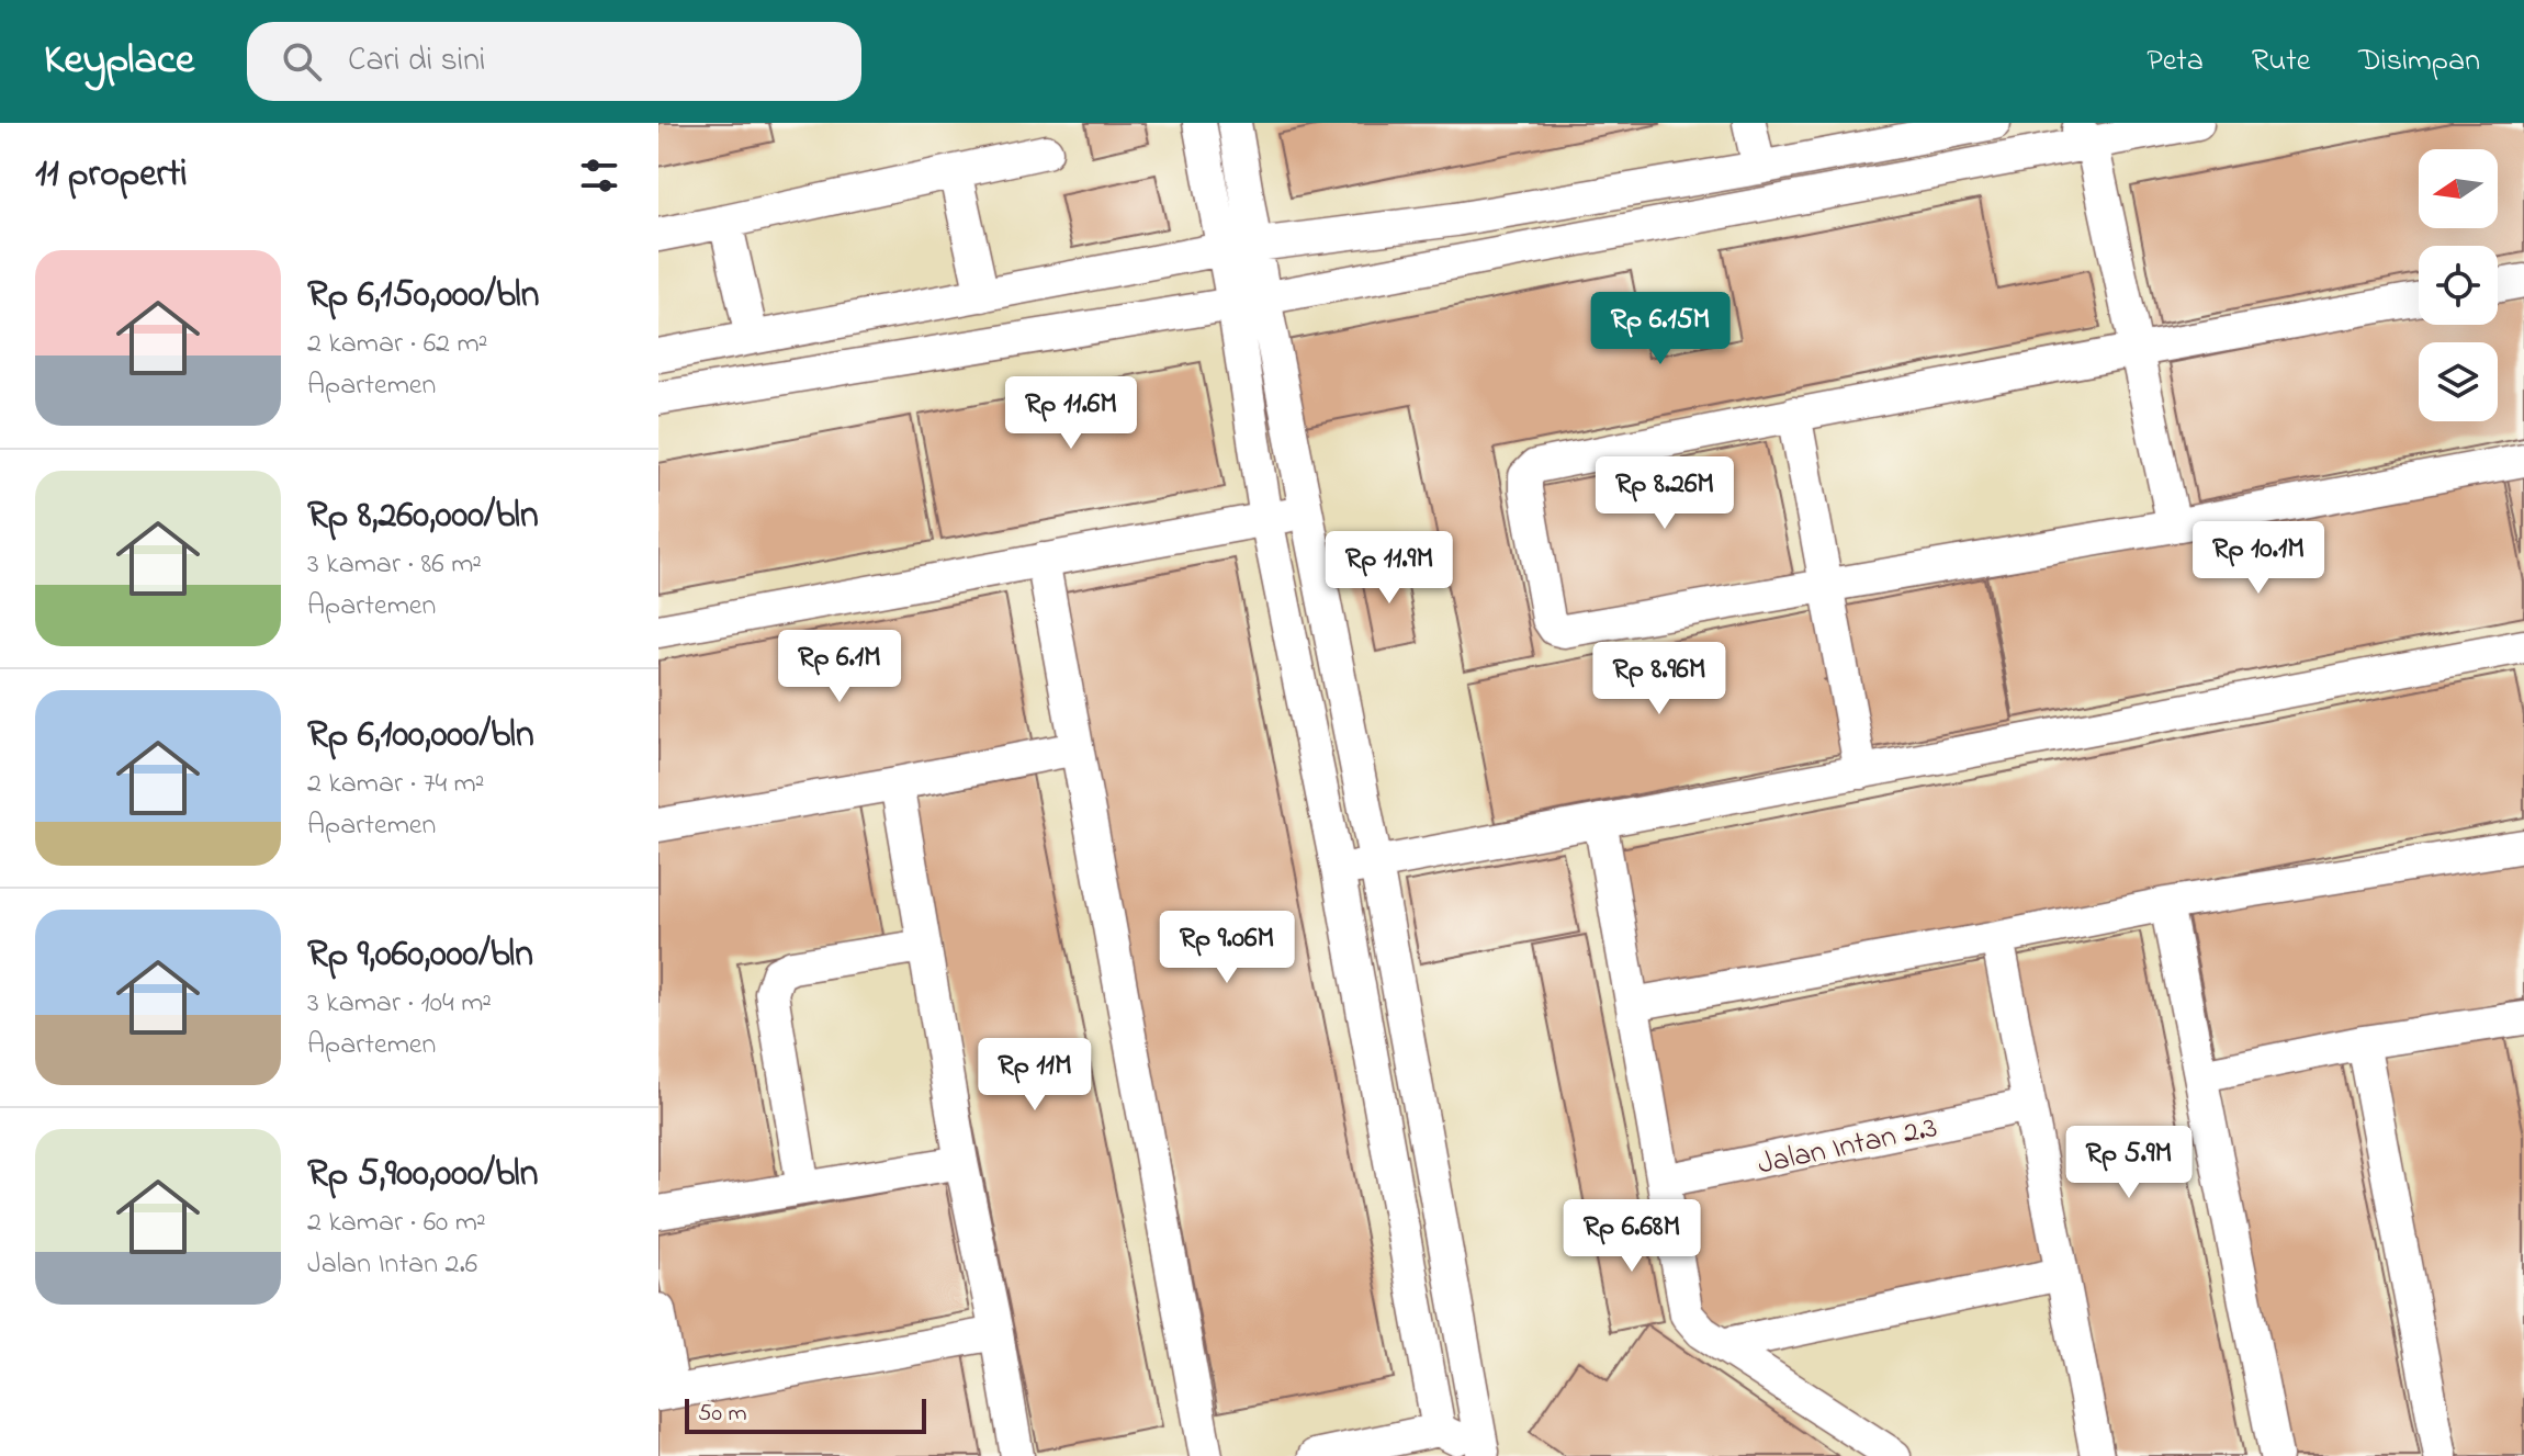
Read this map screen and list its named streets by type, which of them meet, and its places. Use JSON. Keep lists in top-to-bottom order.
{
  "streets": {
    "street": ["Jalan Intan 2.3"]
  },
  "scale_bar": "50 m",
  "north": "left",
  "page": {
    "header": "Keyplace",
    "search": "Cari di sini",
    "nav": ["Peta", "Rute", "Disimpan"],
    "heading": "11 properti",
    "list": [
      {
        "name": "Rp 6,150,000/bln",
        "note": "2 kamar · 62 m² · Apartemen"
      },
      {
        "name": "Rp 8,260,000/bln",
        "note": "3 kamar · 86 m² · Apartemen"
      },
      {
        "name": "Rp 6,100,000/bln",
        "note": "2 kamar · 74 m² · Apartemen"
      },
      {
        "name": "Rp 9,060,000/bln",
        "note": "3 kamar · 104 m² · Apartemen"
      },
      {
        "name": "Rp 5,900,000/bln",
        "note": "2 kamar · 60 m² · Jalan Intan 2.6"
      }
    ],
    "price": [
      "Rp 6.15M",
      "Rp 11.6M",
      "Rp 8.26M",
      "Rp 10.1M",
      "Rp 11.9M",
      "Rp 6.1M",
      "Rp 8.96M",
      "Rp 9.06M",
      "Rp 11M",
      "Rp 5.9M",
      "Rp 6.68M"
    ],
    "scale": "50 m"
  }
}
